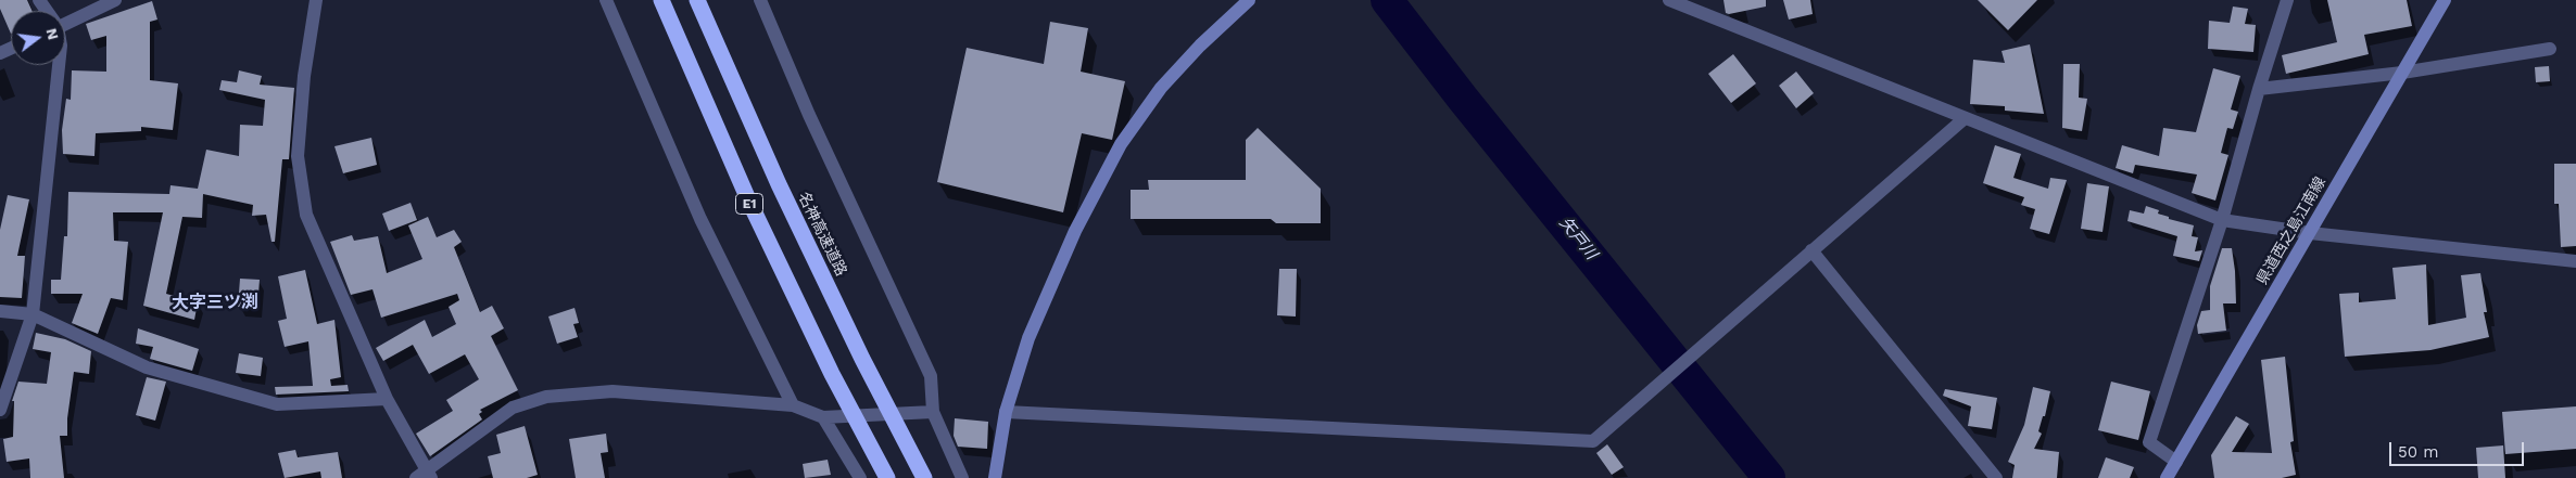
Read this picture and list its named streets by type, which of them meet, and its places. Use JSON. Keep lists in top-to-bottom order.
{
  "streets": {
    "highway": ["E1", "名神高速道路"],
    "main road": ["県道西之島江南線"]
  },
  "districts": ["大字三ツ渕"],
  "water": ["矢戸川"],
  "scale_bar": "50 m",
  "north": "right"
}
